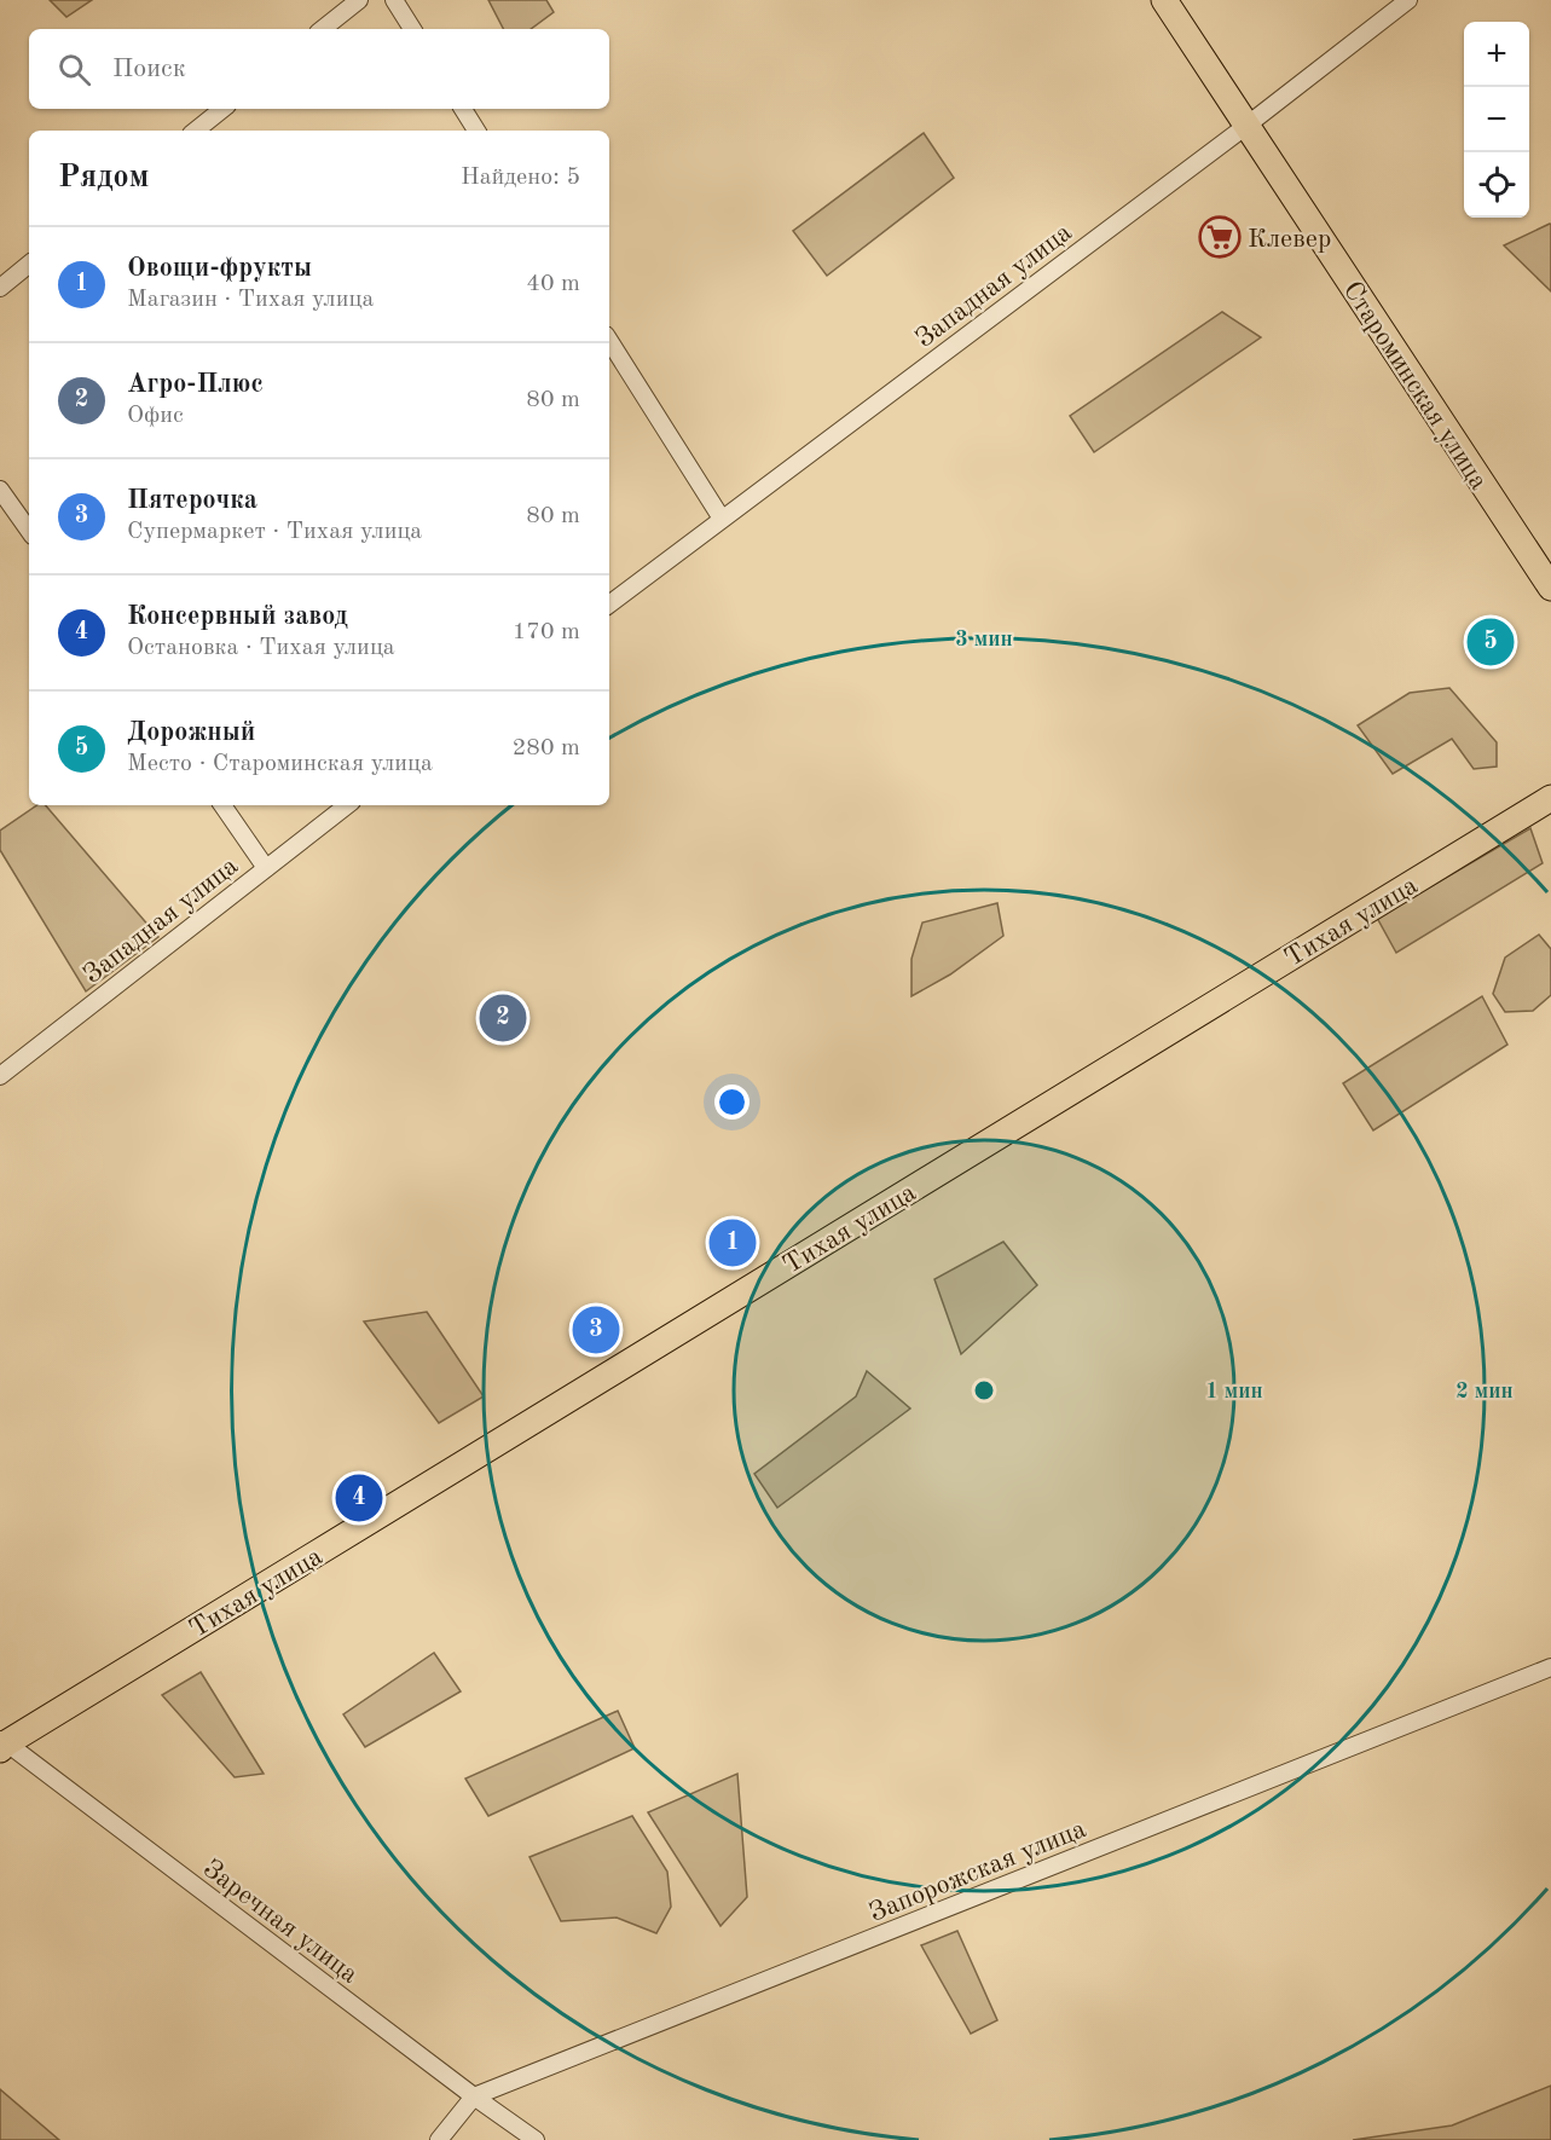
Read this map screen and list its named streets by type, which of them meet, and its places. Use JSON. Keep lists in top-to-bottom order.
{
  "streets": {
    "main road": ["Староминская улица", "Тихая улица"],
    "street": ["Западная улица", "Запорожская улица", "Заречная улица"]
  },
  "crossings": [
    ["Западная улица", "Староминская улица"],
    ["Тихая улица", "Заречная улица"],
    ["Запорожская улица", "Заречная улица"]
  ],
  "places": {
    "supermarket": ["Клевер"]
  },
  "page": {
    "map_buttons": ["+", "−"],
    "search": "Поиск",
    "heading": ["Рядом", "Найдено: 5"],
    "list": [
      {
        "mark": "1",
        "name": "Овощи-фрукты",
        "note": "Магазин · Тихая улица",
        "value": "40 m"
      },
      {
        "mark": "2",
        "name": "Агро-Плюс",
        "note": "Офис",
        "value": "80 m"
      },
      {
        "mark": "3",
        "name": "Пятерочка",
        "note": "Супермаркет · Тихая улица",
        "value": "80 m"
      },
      {
        "mark": "4",
        "name": "Консервный завод",
        "note": "Остановка · Тихая улица",
        "value": "170 m"
      },
      {
        "mark": "5",
        "name": "Дорожный",
        "note": "Место · Староминская улица",
        "value": "280 m"
      }
    ],
    "pins": [
      "5",
      "2",
      "1",
      "3",
      "4"
    ]
  },
  "rings": ["3 мин", "1 мин", "2 мин"]
}
